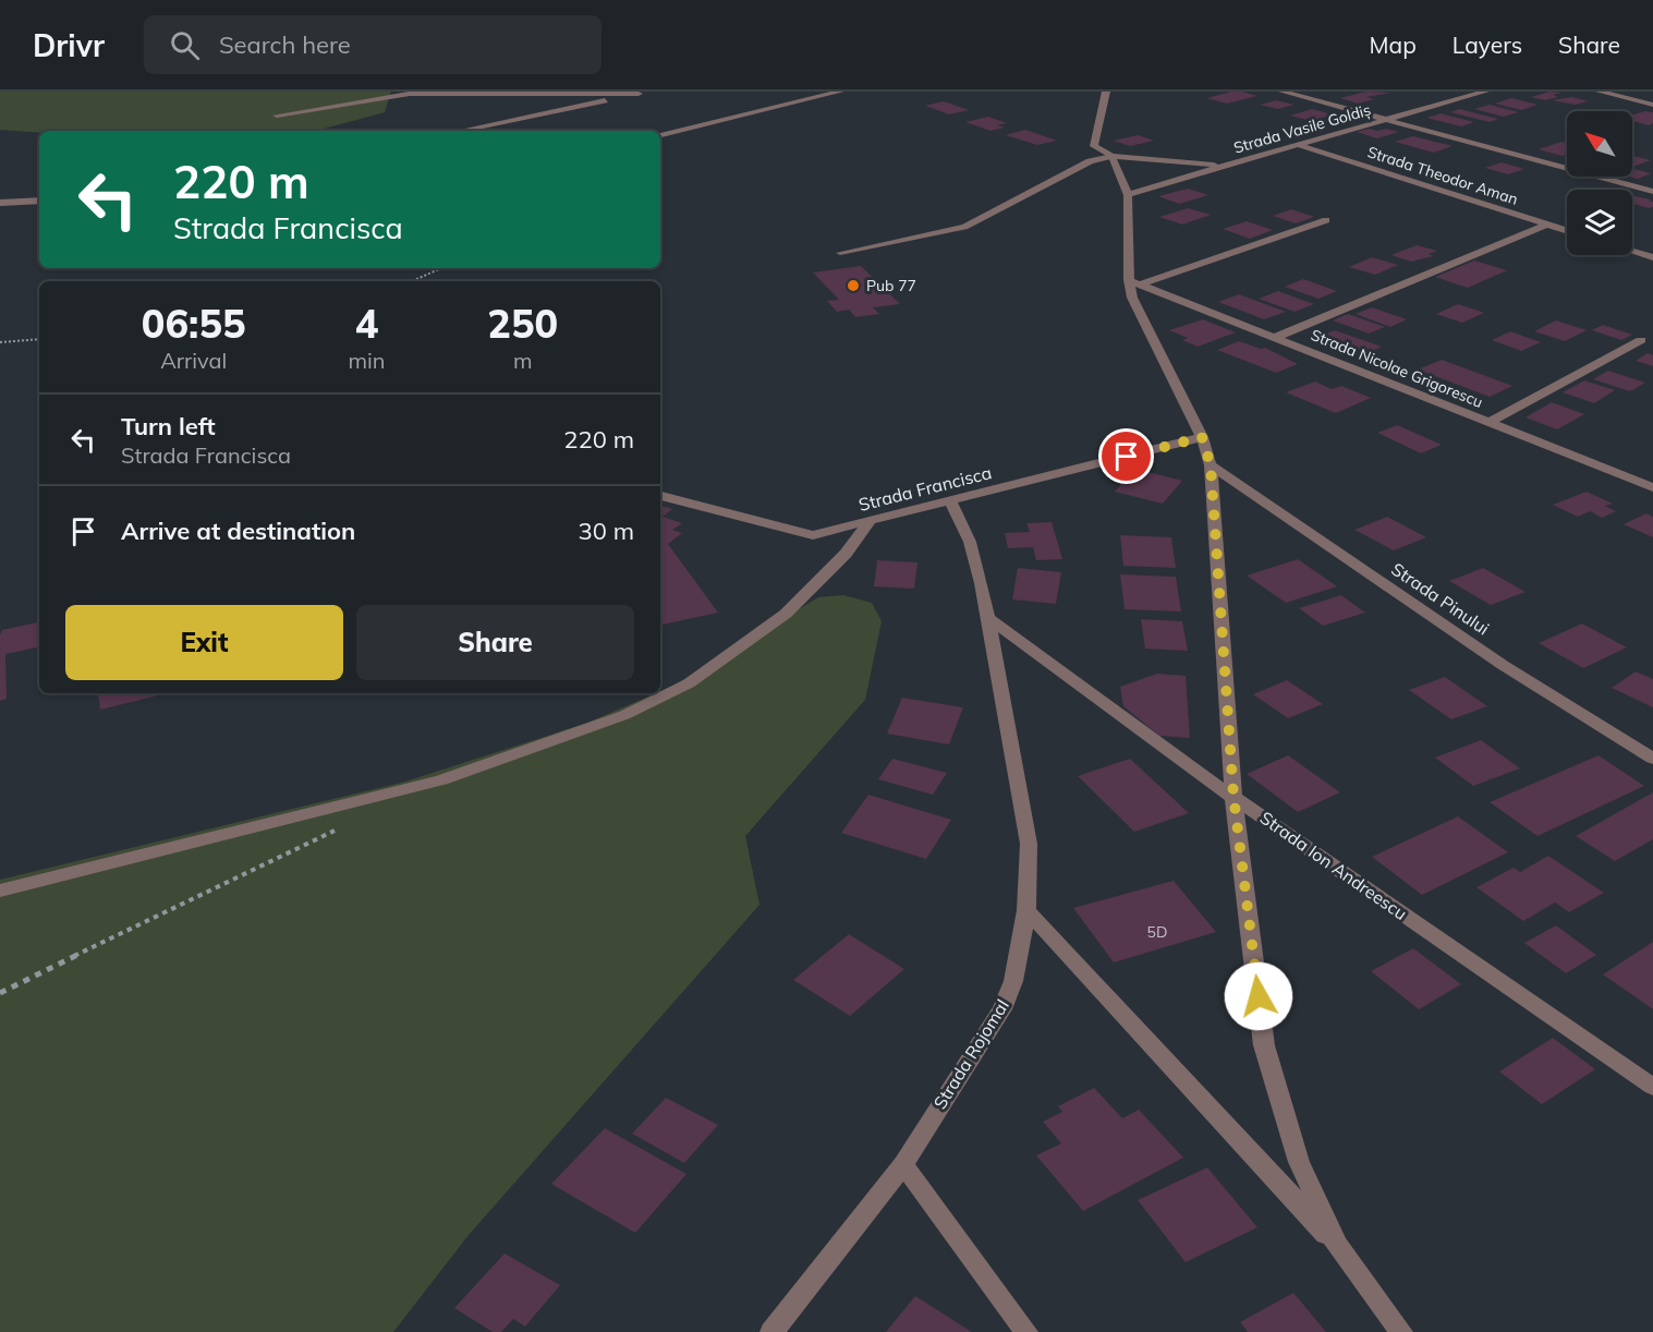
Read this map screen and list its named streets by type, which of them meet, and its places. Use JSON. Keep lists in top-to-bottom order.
{
  "streets": {
    "street": [
      "Strada Vasile Goldiș",
      "Strada Theodor Aman",
      "Strada Nicolae Grigorescu",
      "Strada Francisca",
      "Strada Pinului",
      "Strada Ion Andreescu",
      "Strada Rojomal"
    ]
  },
  "crossings": [
    ["Strada Vasile Goldiș", "Strada Theodor Aman"],
    ["Strada Francisca", "Strada Rojomal"],
    ["Strada Ion Andreescu", "Strada Rojomal"]
  ],
  "places": ["Pub 77"],
  "house_numbers": ["5D"],
  "north": "top left",
  "page": {
    "header": "Drivr",
    "search": "Search here",
    "nav": ["Map", "Layers", "Share"],
    "turn": ["220 m", "Strada Francisca"],
    "eta": [
      "06:55",
      "Arrival",
      "4",
      "min",
      "250",
      "m"
    ],
    "list": [
      {
        "name": "Turn left",
        "note": "Strada Francisca",
        "value": "220 m"
      },
      {
        "name": "Arrive at destination",
        "value": "30 m"
      }
    ],
    "buttons": ["Exit", "Share"]
  }
}
